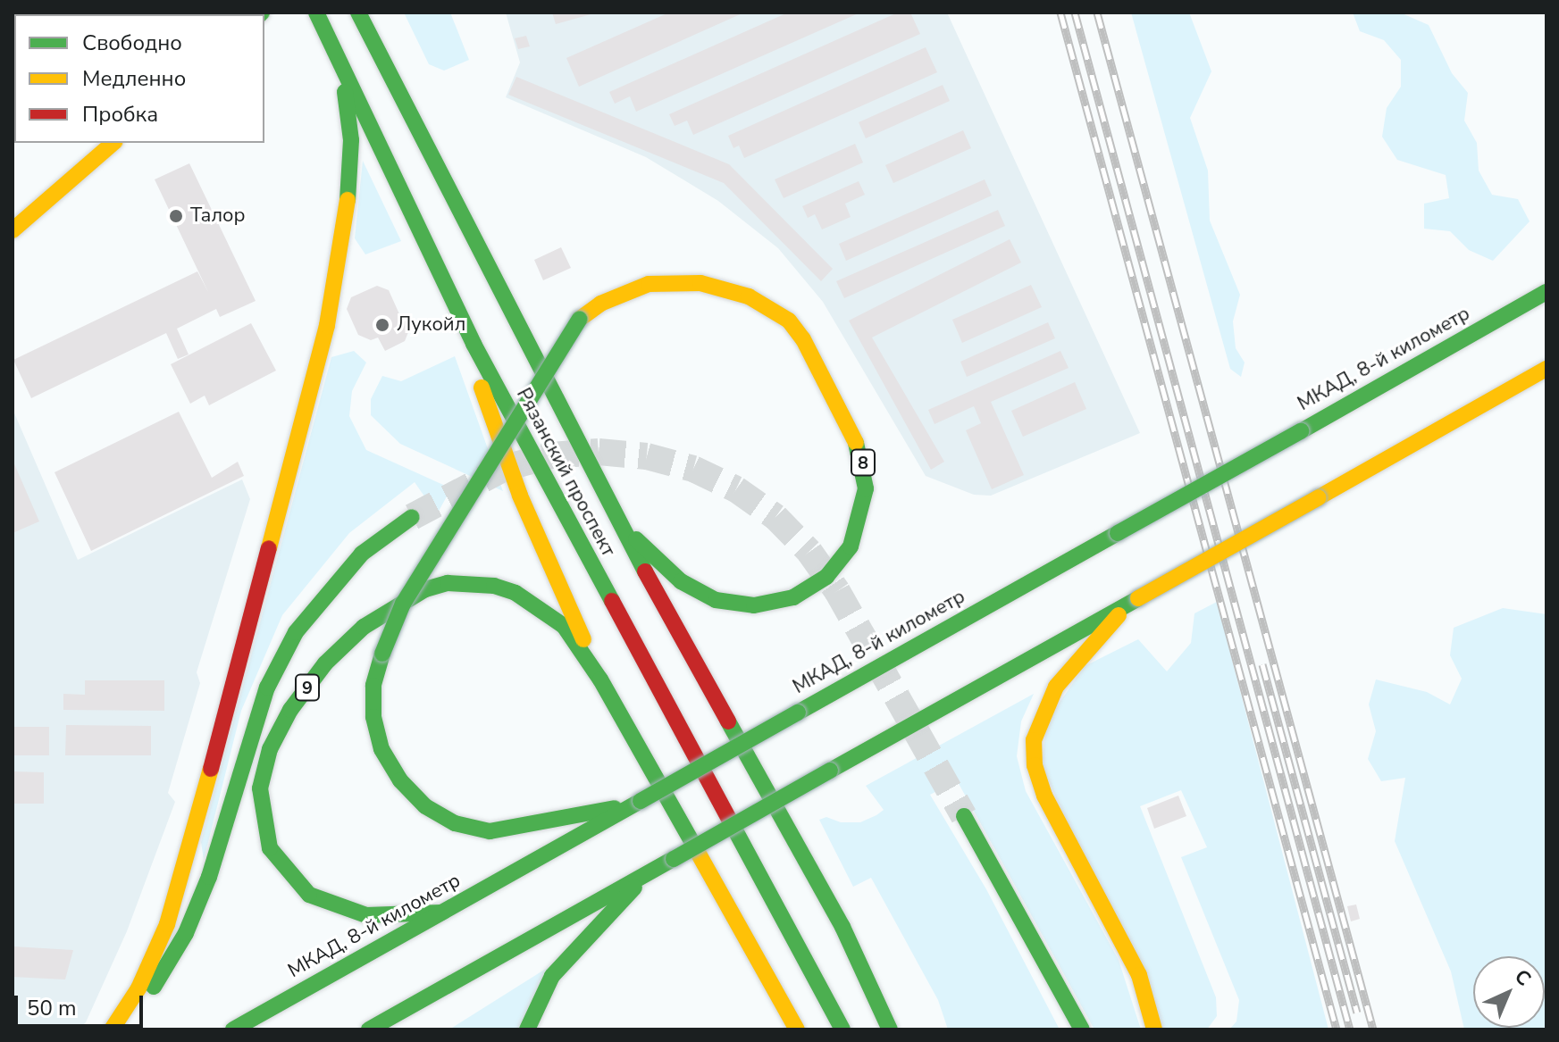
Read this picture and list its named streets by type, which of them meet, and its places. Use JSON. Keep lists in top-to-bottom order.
{
  "streets": {
    "main road": [
      "МКАД, 8-й километр",
      "8",
      "Рязанский проспект",
      "9"
    ]
  },
  "crossings": [
    ["МКАД, 8-й километр", "8"],
    ["МКАД, 8-й километр", "9"],
    ["8", "Рязанский проспект"]
  ],
  "places": ["Талор", "Лукойл"],
  "legend": ["Свободно", "Медленно", "Пробка"],
  "scale_bar": "50 m",
  "north": "top right"
}
